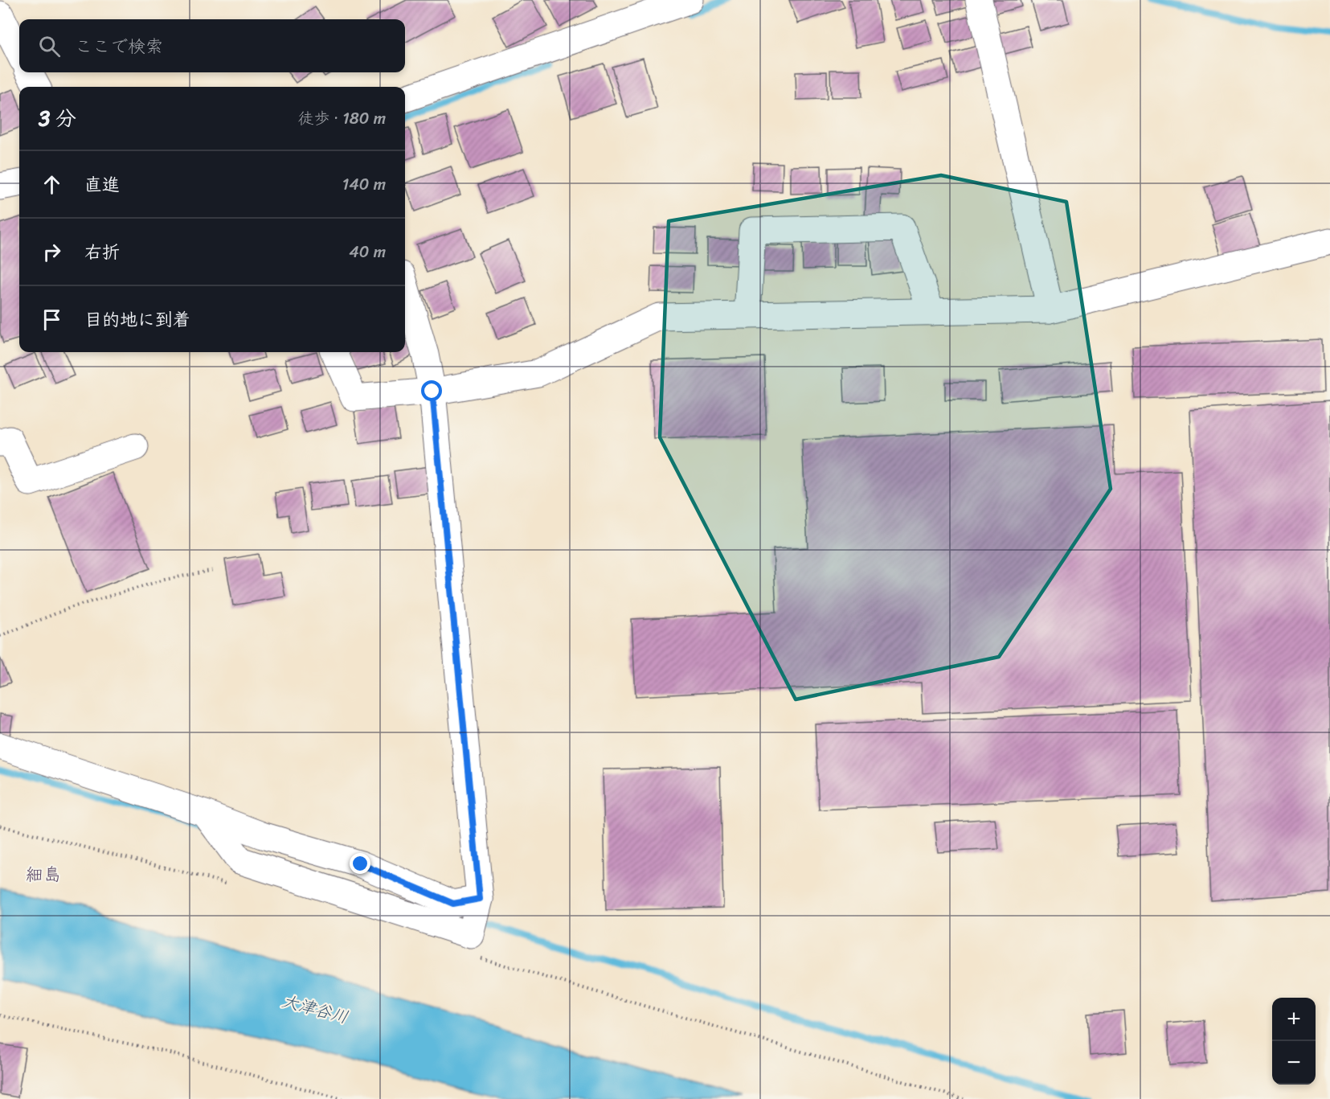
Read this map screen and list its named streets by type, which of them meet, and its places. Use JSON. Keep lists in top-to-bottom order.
{
  "districts": ["細島"],
  "water": ["大津谷川"],
  "page": {
    "search": "ここで検索",
    "heading": ["3 分", "徒歩 · 180 m"],
    "list": [
      ["直進", "140 m"],
      ["右折", "40 m"],
      "目的地に到着"
    ],
    "map_buttons": ["+", "−"]
  }
}
